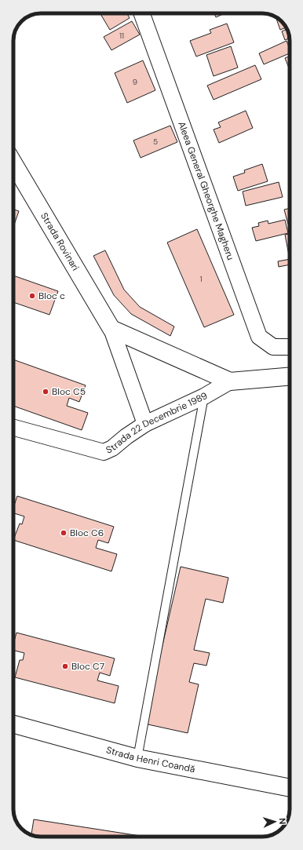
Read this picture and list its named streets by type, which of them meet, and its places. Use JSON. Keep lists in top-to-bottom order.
{
  "streets": {
    "street": [
      "Aleea General Gheorghe Magheru",
      "Strada Rovinari",
      "Strada 22 Decembrie 1989",
      "Strada Henri Coandă"
    ]
  },
  "crossings": [
    ["Strada Rovinari", "Strada 22 Decembrie 1989"]
  ],
  "places": [
    "Bloc c",
    "Bloc C5",
    "Bloc C6",
    "Bloc C7"
  ],
  "house_numbers": [
    "11",
    "9",
    "5",
    "1"
  ],
  "north": "right"
}
